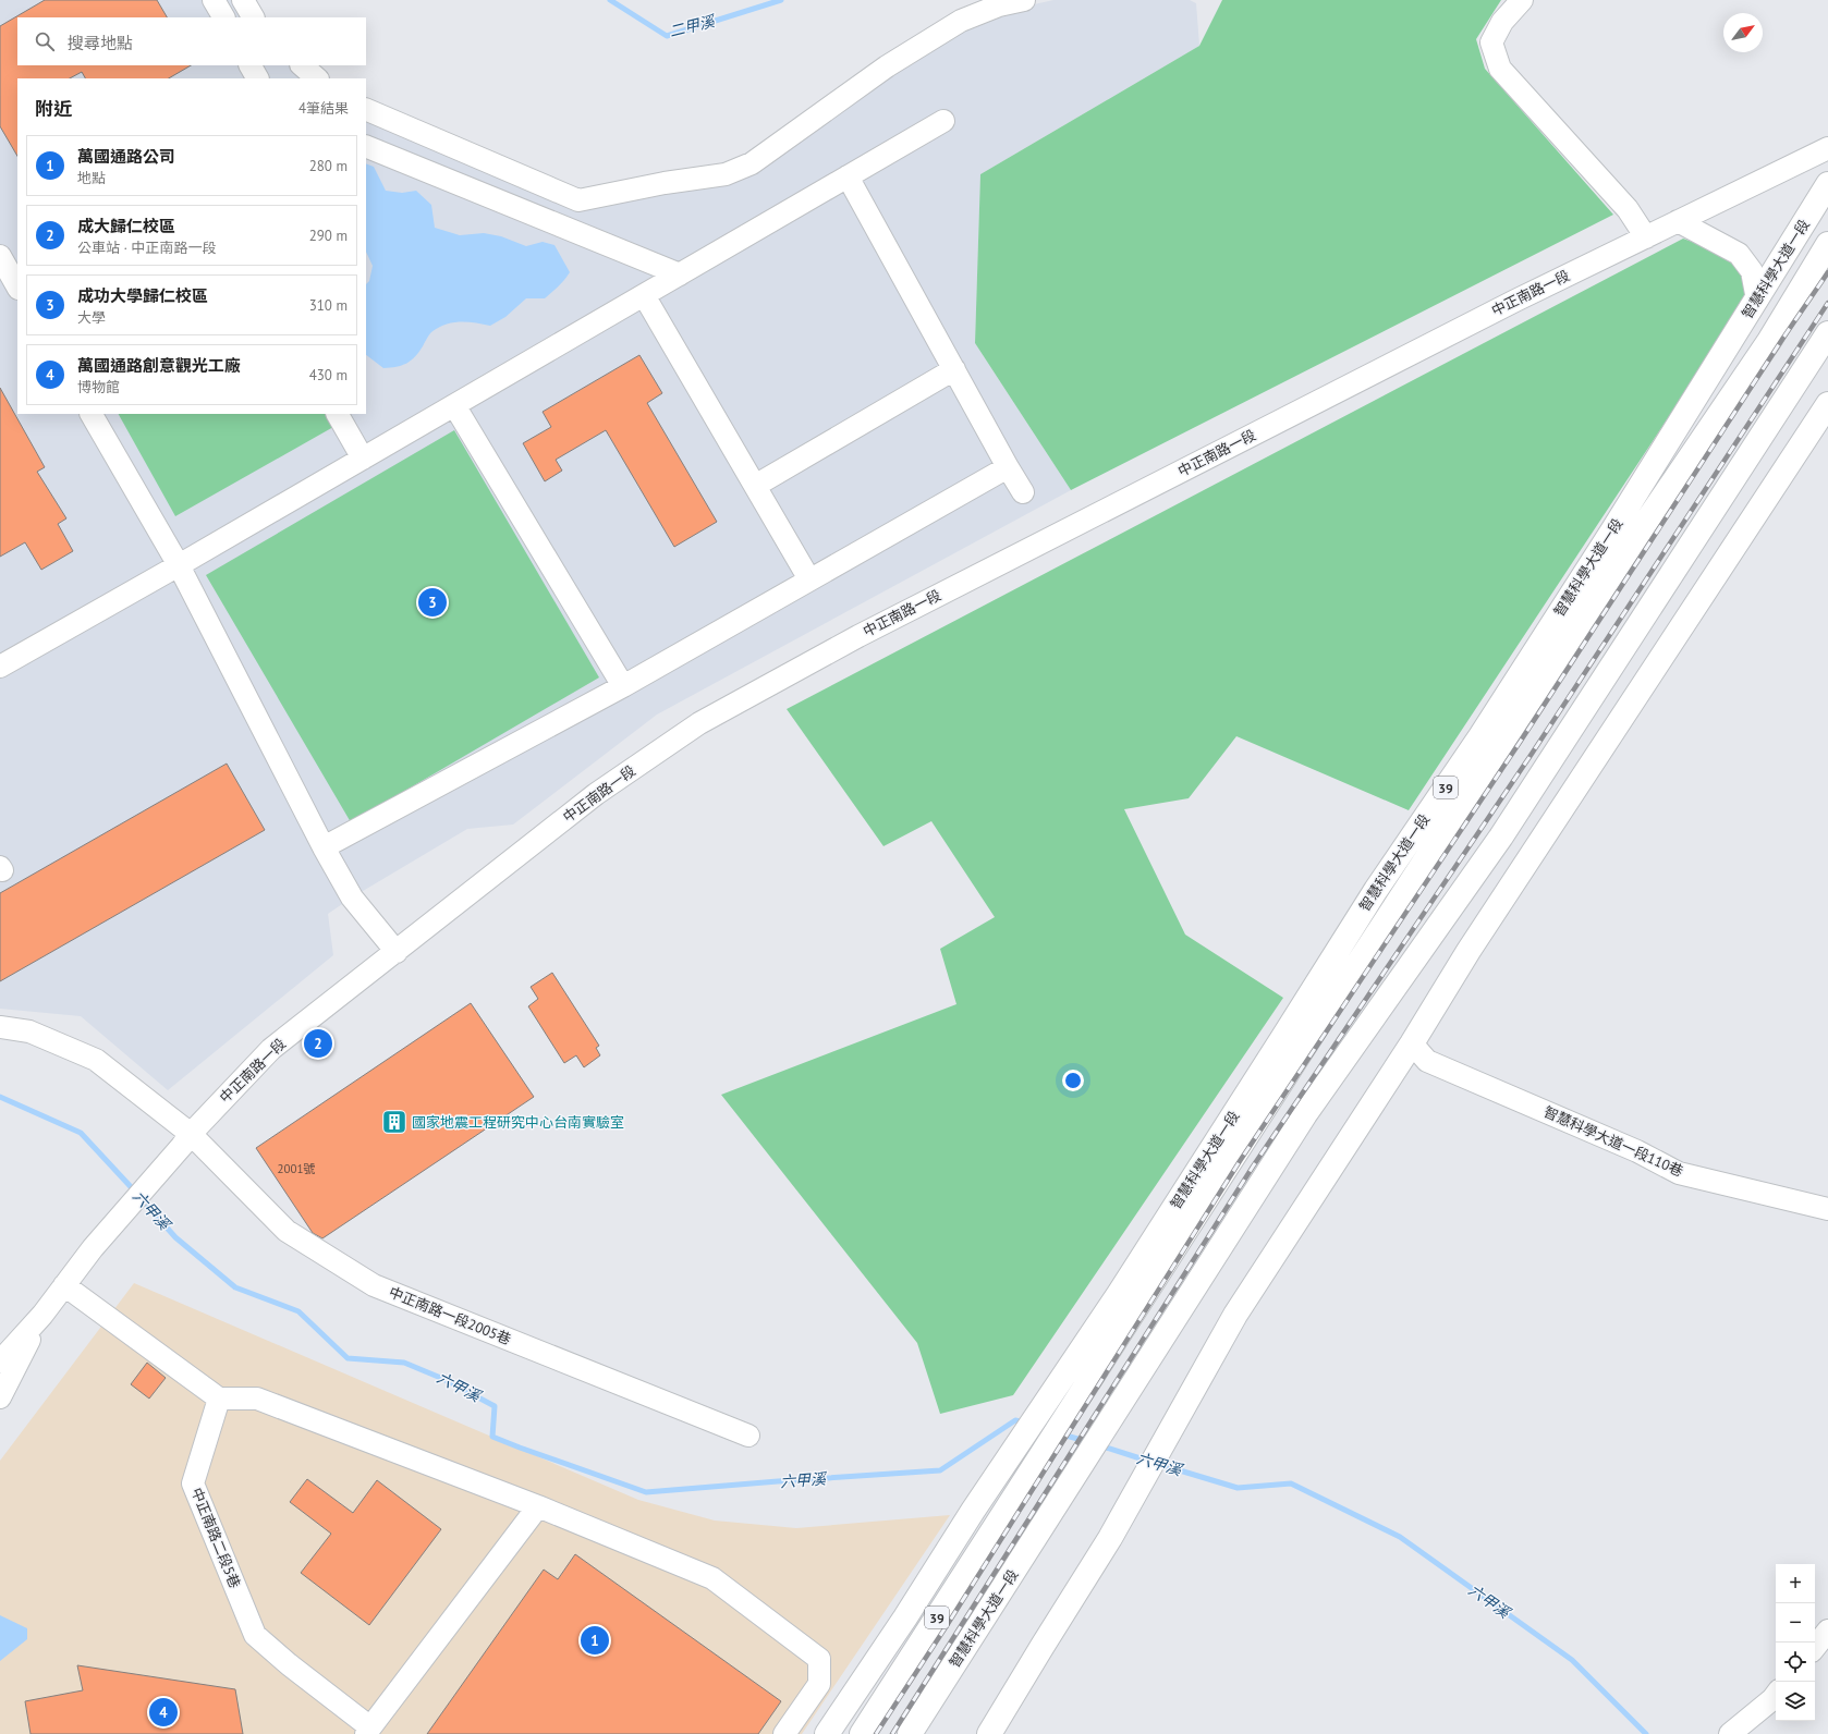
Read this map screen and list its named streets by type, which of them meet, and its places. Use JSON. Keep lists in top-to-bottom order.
{
  "streets": {
    "main road": ["智慧科學大道一段", "39"],
    "street": [
      "中正南路一段",
      "智慧科學大道一段110巷",
      "中正南路一段2005巷",
      "中正南路二段5巷"
    ]
  },
  "crossings": [
    ["智慧科學大道一段", "39"],
    ["中正南路一段", "中正南路一段2005巷"]
  ],
  "water": ["二甲溪", "六甲溪"],
  "places": {
    "building": ["國家地震工程研究中心台南實驗室"]
  },
  "house_numbers": ["2001號"],
  "north": "top right",
  "page": {
    "search": "搜尋地點",
    "heading": ["附近", "4筆結果"],
    "list": [
      {
        "mark": "1",
        "name": "萬國通路公司",
        "note": "地點",
        "value": "280 m"
      },
      {
        "mark": "2",
        "name": "成大歸仁校區",
        "note": "公車站 · 中正南路一段",
        "value": "290 m"
      },
      {
        "mark": "3",
        "name": "成功大學歸仁校區",
        "note": "大學",
        "value": "310 m"
      },
      {
        "mark": "4",
        "name": "萬國通路創意觀光工廠",
        "note": "博物館",
        "value": "430 m"
      }
    ],
    "pins": [
      "3",
      "2",
      "1",
      "4"
    ],
    "map_buttons": ["+", "−"]
  }
}
